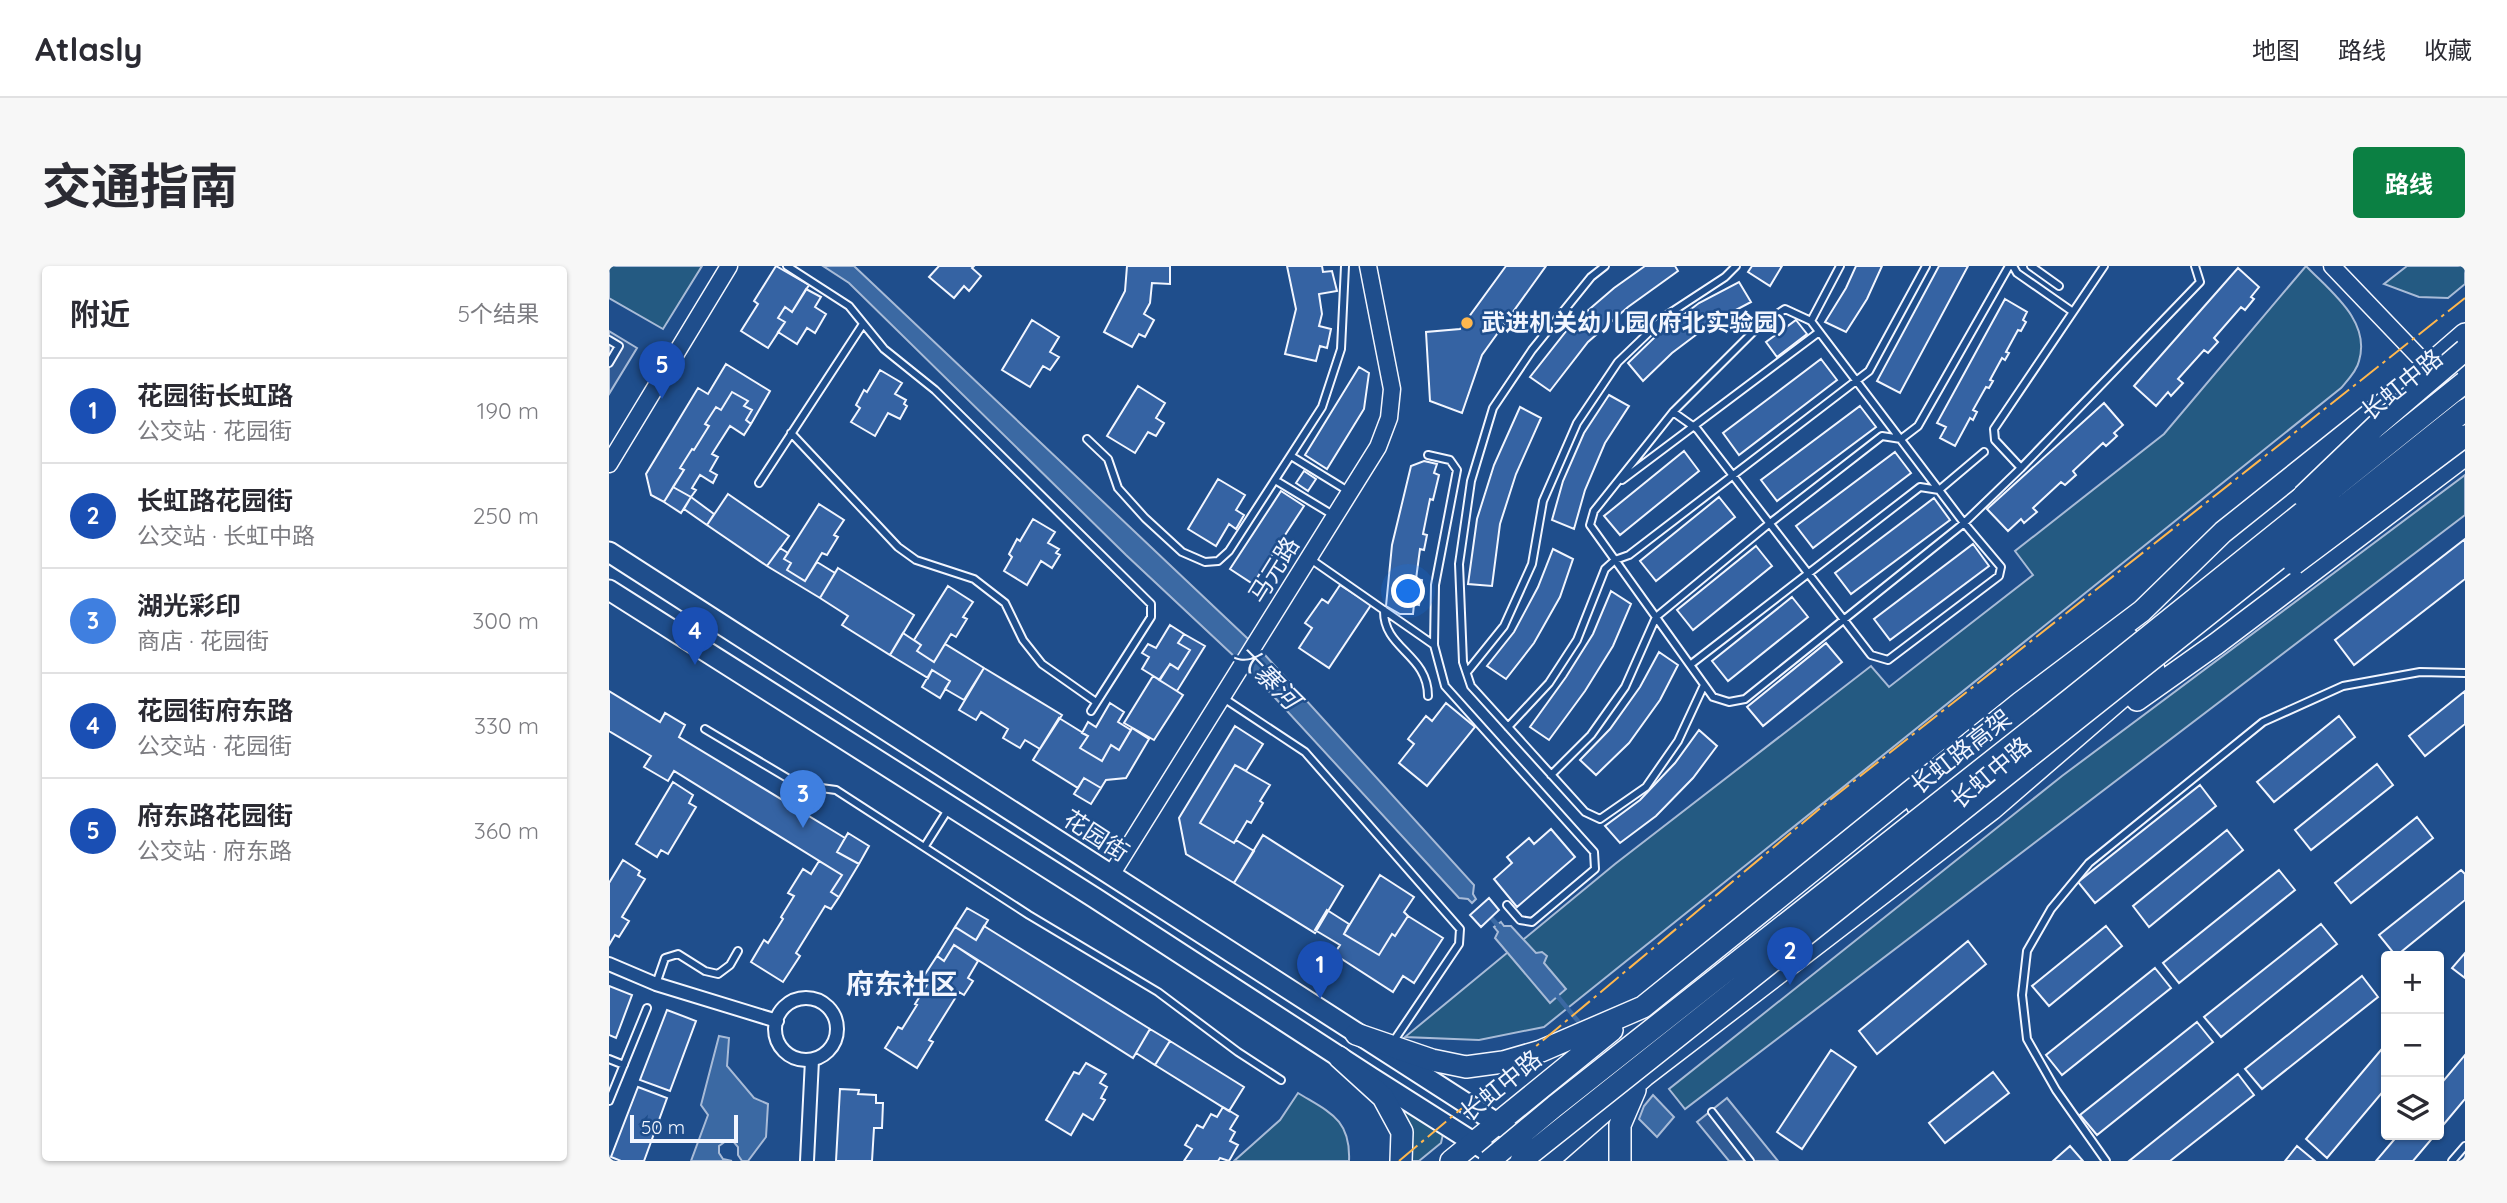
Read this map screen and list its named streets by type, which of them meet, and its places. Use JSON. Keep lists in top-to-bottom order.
{
  "streets": {
    "main road": ["长虹中路", "长虹路高架", "花园街"],
    "street": ["马元路"]
  },
  "crossings": [
    ["长虹中路", "长虹路高架"],
    ["马元路", "花园街"]
  ],
  "districts": ["府东社区"],
  "water": ["大寨河"],
  "places": ["武进机关幼儿园(府北实验园)"],
  "scale_bar": "50 m",
  "page": {
    "header": "Atlasly",
    "nav": ["地图", "路线", "收藏"],
    "title": "交通指南",
    "buttons": "路线",
    "heading": ["附近", "5个结果"],
    "pins": [
      "5",
      "4",
      "3",
      "2",
      "1"
    ],
    "list": [
      {
        "mark": "1",
        "name": "花园街长虹路",
        "note": "公交站 · 花园街",
        "value": "190 m"
      },
      {
        "mark": "2",
        "name": "长虹路花园街",
        "note": "公交站 · 长虹中路",
        "value": "250 m"
      },
      {
        "mark": "3",
        "name": "湖光彩印",
        "note": "商店 · 花园街",
        "value": "300 m"
      },
      {
        "mark": "4",
        "name": "花园街府东路",
        "note": "公交站 · 花园街",
        "value": "330 m"
      },
      {
        "mark": "5",
        "name": "府东路花园街",
        "note": "公交站 · 府东路",
        "value": "360 m"
      }
    ],
    "map_buttons": ["+", "−"],
    "scale": "50 m"
  }
}
